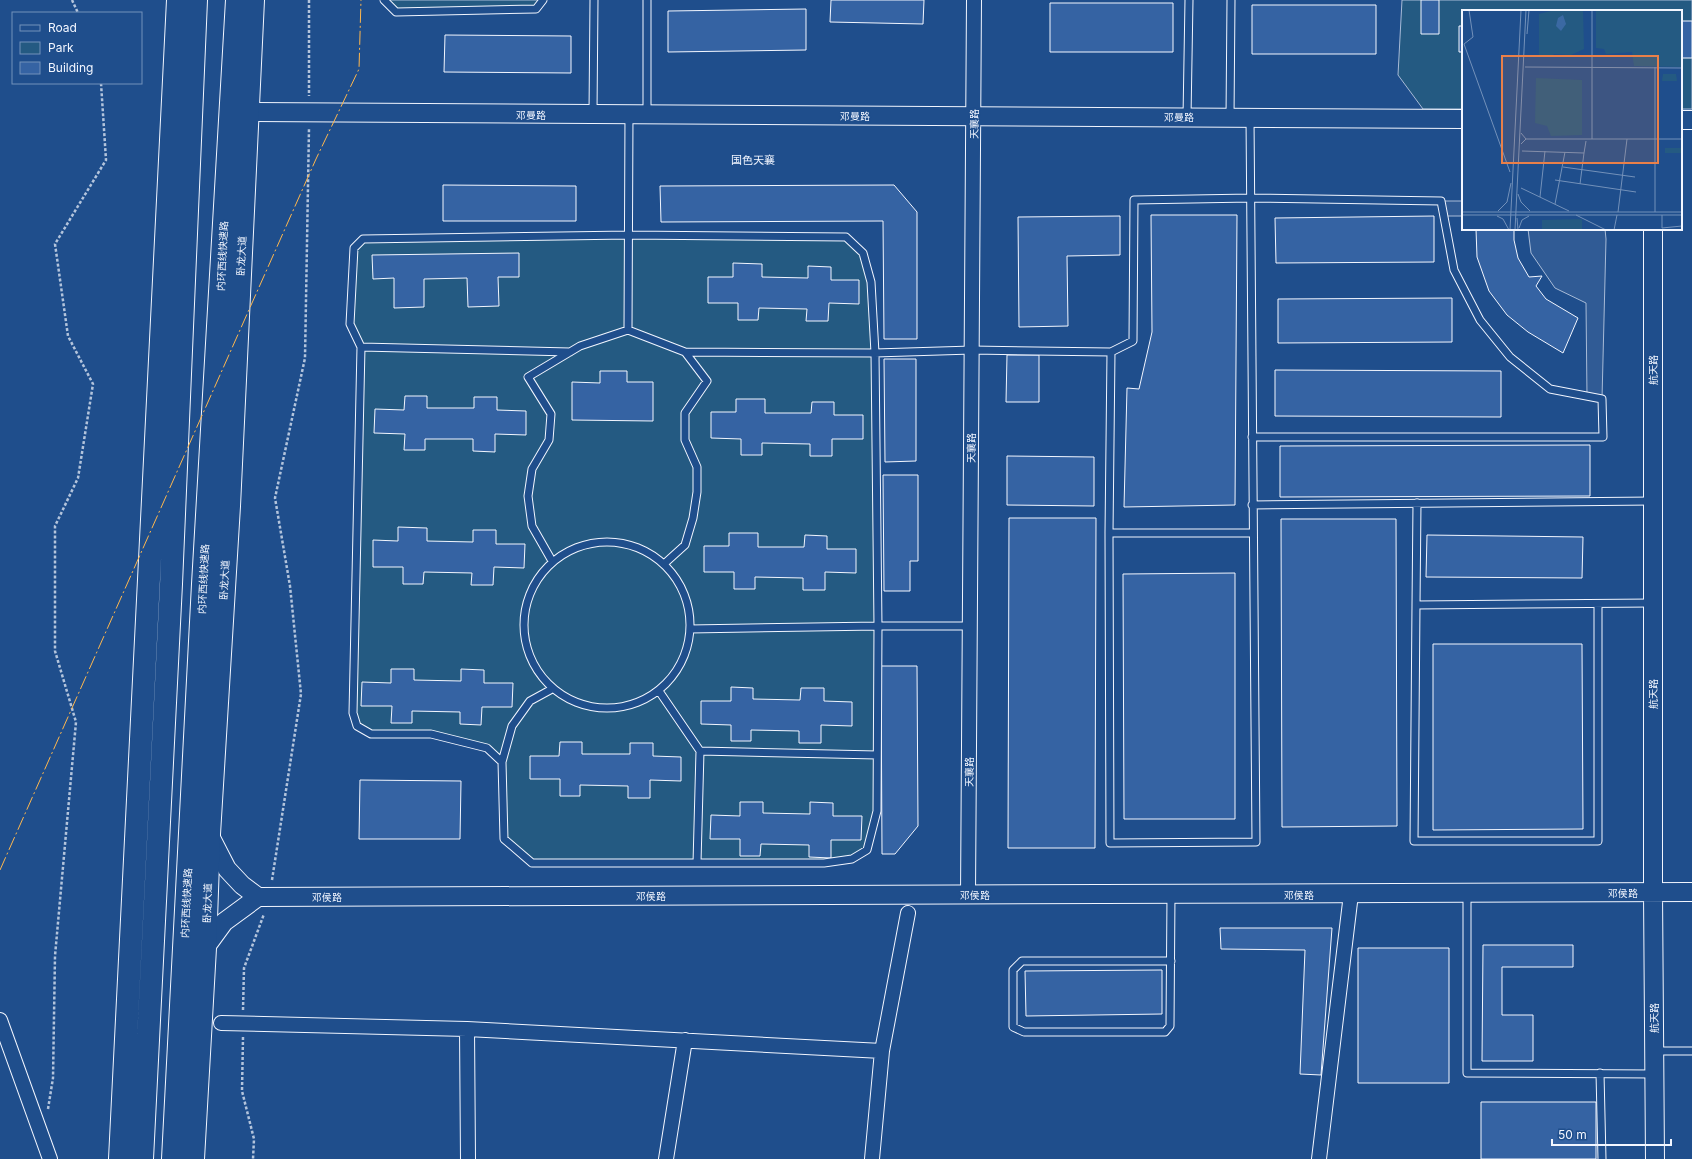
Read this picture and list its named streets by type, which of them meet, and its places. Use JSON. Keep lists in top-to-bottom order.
{
  "streets": {
    "highway": ["内环西线快速路", "卧龙大道"],
    "street": [
      "邓曼路",
      "天襄路",
      "航天路",
      "邓侯路"
    ]
  },
  "crossings": [
    ["邓曼路", "天襄路"],
    ["邓曼路", "卧龙大道"],
    ["天襄路", "邓侯路"],
    ["航天路", "邓侯路"]
  ],
  "districts": ["国色天襄"],
  "legend": ["Road", "Park", "Building"],
  "scale_bar": "50 m"
}
